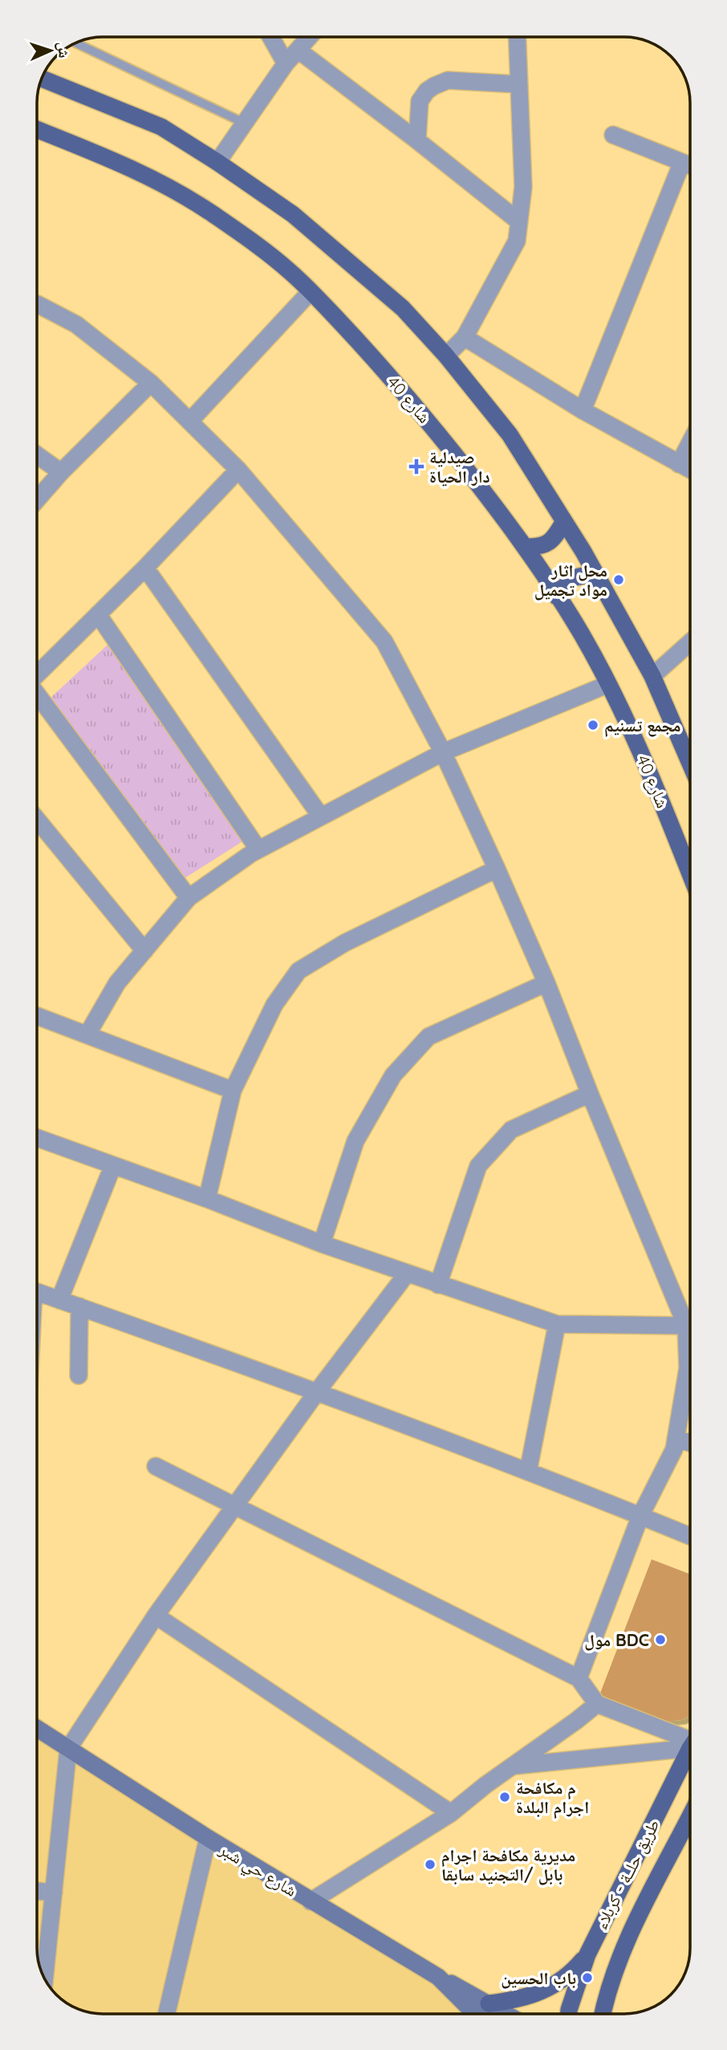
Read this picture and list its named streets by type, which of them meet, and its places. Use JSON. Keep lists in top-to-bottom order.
{
  "streets": {
    "main road": ["شارع 40", "شارع حي شبر", "طريق حلــة - كربلاء"]
  },
  "places": {
    "health": ["صيدلية دار الحياة"],
    "other": [
      "محل اثار مواد تجميل",
      "مجمع تسنيم",
      "مول BDC",
      "م مكافحة اجرام البلدة",
      "مديرية مكافحة اجرام بابل /التجنيد سابقا",
      "باب الحسين"
    ]
  },
  "north": "right"
}
